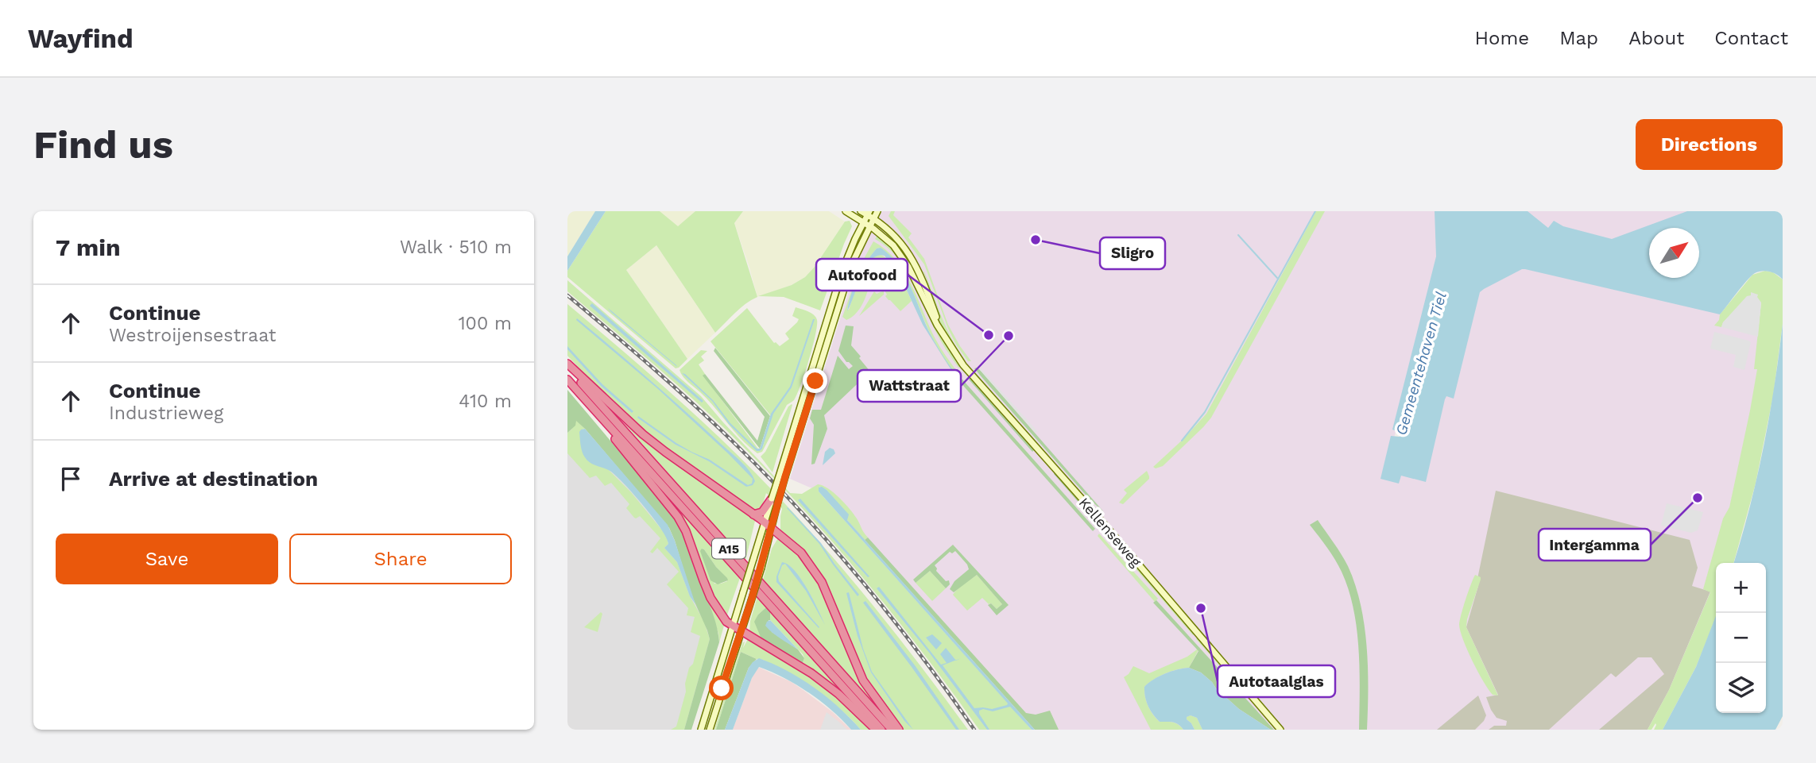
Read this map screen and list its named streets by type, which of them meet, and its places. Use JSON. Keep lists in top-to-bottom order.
{
  "streets": {
    "highway": ["A15"],
    "main road": ["Kellenseweg"]
  },
  "water": ["Gemeentehaven Tiel"],
  "places": [
    "Sligro",
    "Autofood",
    "Wattstraat",
    "Intergamma",
    "Autotaalglas"
  ],
  "north": "top right",
  "page": {
    "header": "Wayfind",
    "nav": [
      "Home",
      "Map",
      "About",
      "Contact"
    ],
    "buttons": [
      "Directions",
      ["Save", "Share"]
    ],
    "title": "Find us",
    "heading": ["7 min", "Walk · 510 m"],
    "list": [
      ["Continue", "Westroijensestraat", "100 m"],
      ["Continue", "Industrieweg", "410 m"],
      "Arrive at destination"
    ],
    "map_buttons": ["+", "−"]
  }
}
